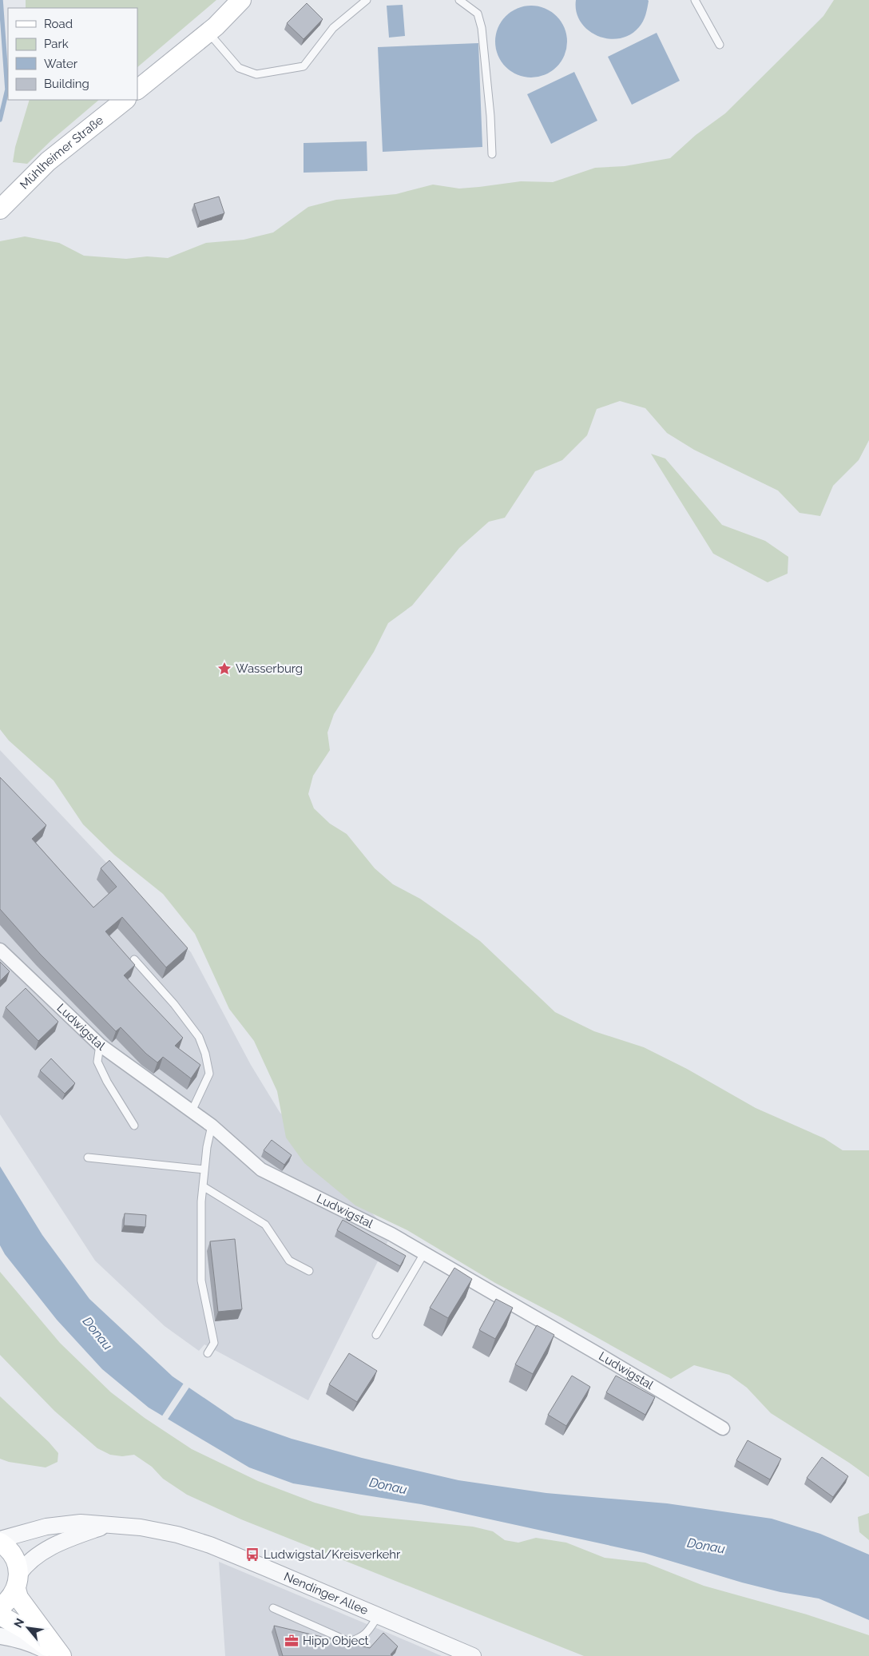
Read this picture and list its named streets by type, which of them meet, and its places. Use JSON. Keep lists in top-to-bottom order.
{
  "streets": {
    "main road": ["Mühlheimer Straße"],
    "street": ["Ludwigstal", "Nendinger Allee"]
  },
  "water": ["Donau"],
  "places": {
    "place": ["Wasserburg"],
    "bus stop": ["Ludwigstal/Kreisverkehr"],
    "office": ["Hipp Object"]
  },
  "legend": [
    "Road",
    "Park",
    "Water",
    "Building"
  ],
  "north": "top left"
}
